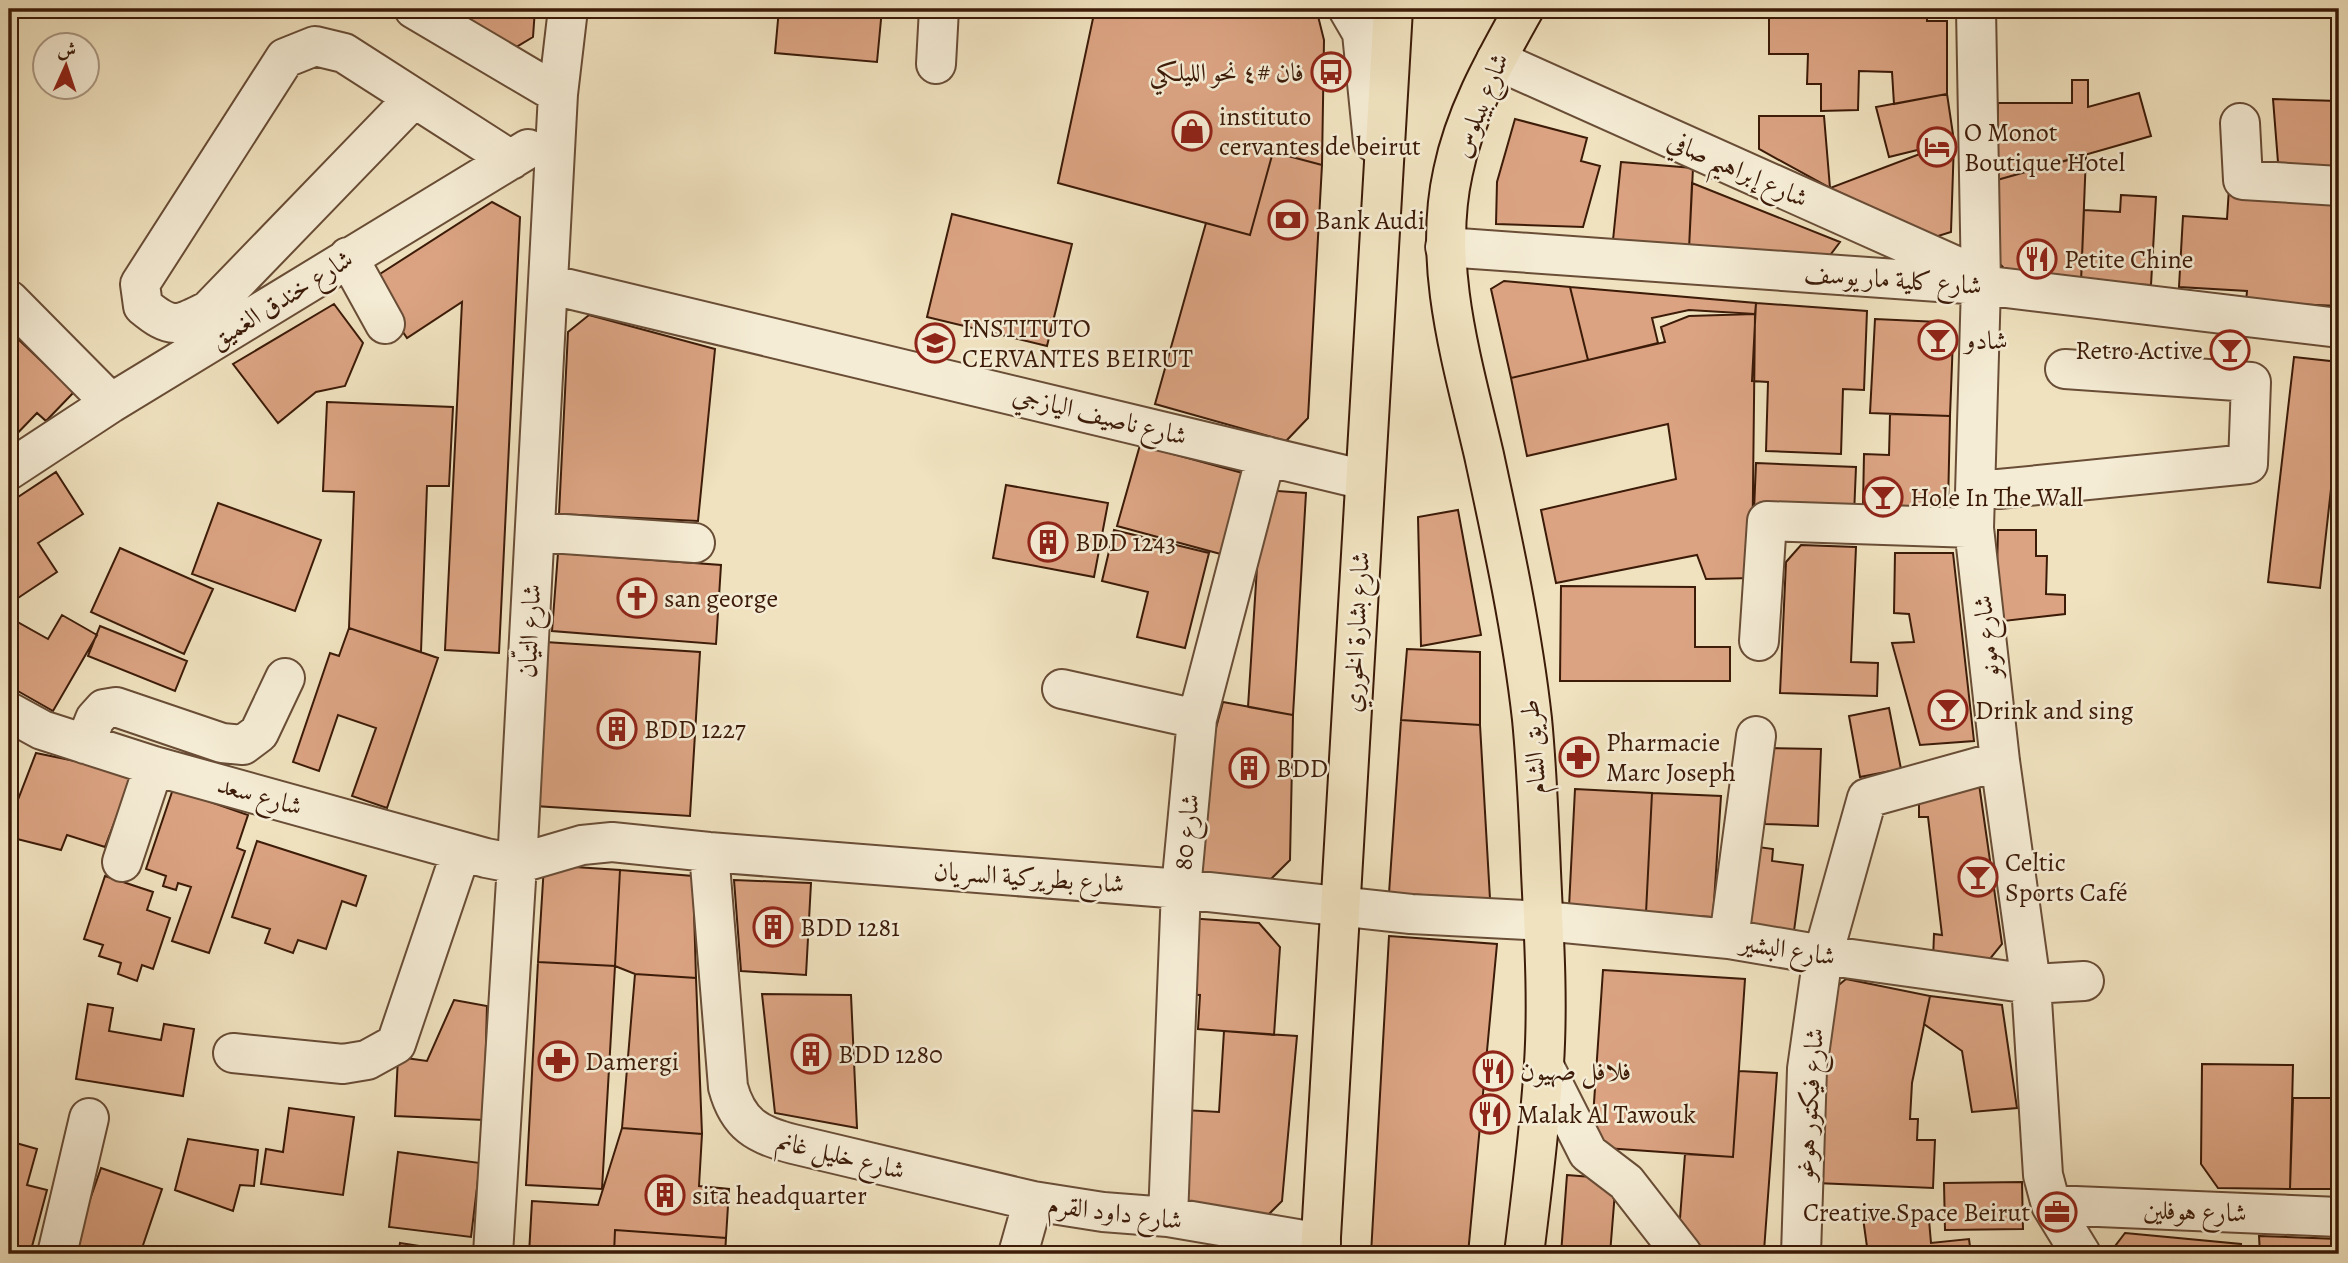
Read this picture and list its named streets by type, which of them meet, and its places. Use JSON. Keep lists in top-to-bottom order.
{
  "streets": {
    "main road": ["شارع بيبلوس", "شارع بشارة الخوري", "طريق الشام"],
    "street": [
      "شارع إبراهيم صافي",
      "شارع كلية مار يوسف",
      "شارع خندق الغميق",
      "شارع ناصيف اليازجي",
      "شارع التيّان",
      "شارع مونو",
      "شارع سعد",
      "شارع 80",
      "شارع بطريركية السريان",
      "شارع البشير",
      "شارع فيكتور هوغو",
      "شارع خليل غانم",
      "شارع هوفلين",
      "شارع داود القرم"
    ]
  },
  "crossings": [
    ["شارع بيبلوس", "شارع إبراهيم صافي"],
    ["شارع بيبلوس", "شارع كلية مار يوسف"],
    ["شارع بيبلوس", "طريق الشام"],
    ["شارع إبراهيم صافي", "شارع كلية مار يوسف"],
    ["شارع إبراهيم صافي", "شارع مونو"],
    ["شارع كلية مار يوسف", "شارع مونو"],
    ["شارع كلية مار يوسف", "طريق الشام"],
    ["شارع خندق الغميق", "شارع التيّان"],
    ["شارع ناصيف اليازجي", "شارع التيّان"],
    ["شارع ناصيف اليازجي", "شارع بشارة الخوري"],
    ["شارع ناصيف اليازجي", "شارع 80"],
    ["شارع التيّان", "شارع سعد"],
    ["شارع التيّان", "شارع بطريركية السريان"],
    ["شارع بشارة الخوري", "شارع بطريركية السريان"],
    ["شارع بشارة الخوري", "شارع داود القرم"],
    ["شارع مونو", "شارع البشير"],
    ["شارع مونو", "شارع فيكتور هوغو"],
    ["شارع مونو", "شارع هوفلين"],
    ["طريق الشام", "شارع بطريركية السريان"],
    ["طريق الشام", "شارع البشير"],
    ["شارع سعد", "شارع بطريركية السريان"],
    ["شارع 80", "شارع بطريركية السريان"],
    ["شارع 80", "شارع داود القرم"],
    ["شارع بطريركية السريان", "شارع البشير"],
    ["شارع بطريركية السريان", "شارع خليل غانم"],
    ["شارع البشير", "شارع فيكتور هوغو"],
    ["شارع خليل غانم", "شارع داود القرم"]
  ],
  "places": {
    "bus stop": ["فان #٤ نحو الليلكي"],
    "shop": ["instituto cervantes de beirut"],
    "hotel": ["O Monot Boutique Hotel"],
    "bank": ["Bank Audi"],
    "restaurant": ["Petite Chine", "فلافل صهيون", "Malak Al Tawouk"],
    "bar": [
      "شادو",
      "Retro Active",
      "Hole In The Wall",
      "Drink and sing",
      "Celtic Sports Café"
    ],
    "school or university": ["INSTITUTO CERVANTES BEIRUT"],
    "building": [
      "BDD 1243",
      "BDD 1227",
      "BDD",
      "BDD 1281",
      "BDD 1280",
      "sita headquarter"
    ],
    "church": ["san george"],
    "pharmacy": ["Pharmacie Marc Joseph", "Damergi"],
    "office": ["Creative Space Beirut"]
  },
  "north": "top"
}
